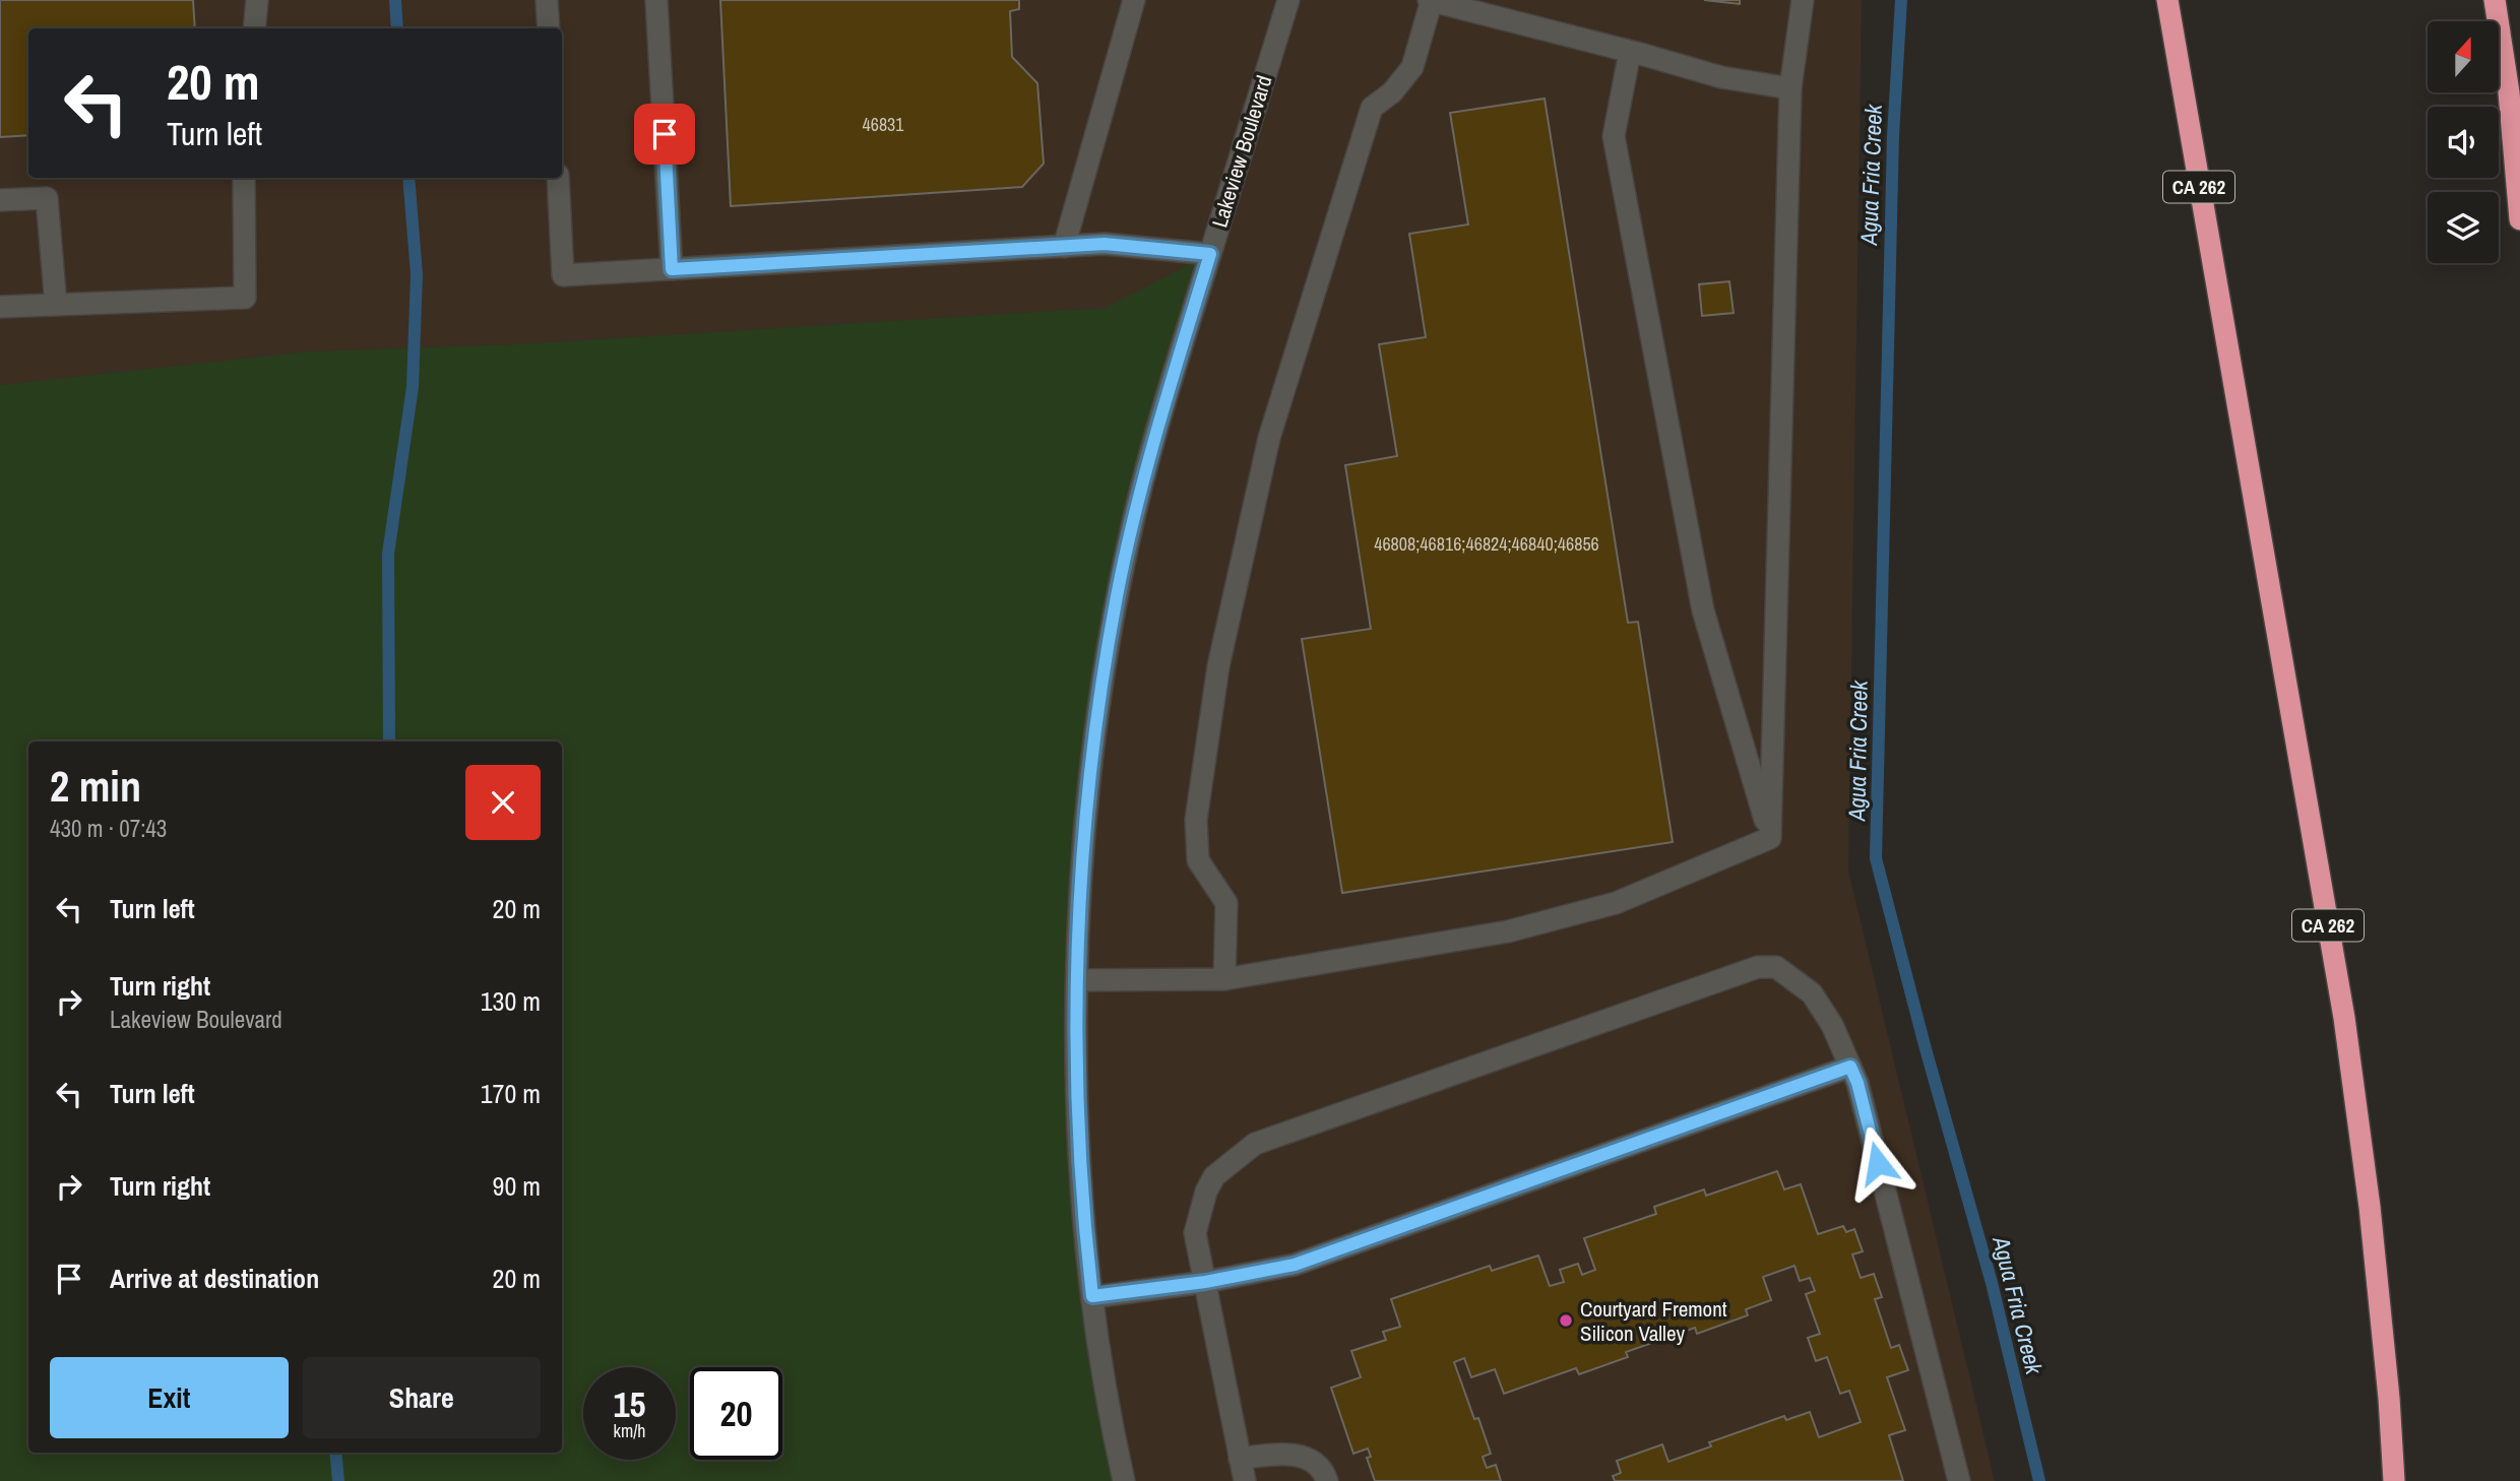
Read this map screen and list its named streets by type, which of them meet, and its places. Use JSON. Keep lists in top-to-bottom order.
{
  "streets": {
    "highway": ["CA 262"],
    "street": ["Lakeview Boulevard"]
  },
  "water": ["Agua Fria Creek"],
  "places": ["Courtyard Fremont Silicon Valley"],
  "house_numbers": ["46831", "46808;46816;46824;46840;46856"],
  "north": "top",
  "page": {
    "turn": ["20 m", "Turn left"],
    "heading": ["2 min", "430 m · 07:43"],
    "list": [
      {
        "name": "Turn left",
        "value": "20 m"
      },
      {
        "name": "Turn right",
        "note": "Lakeview Boulevard",
        "value": "130 m"
      },
      {
        "name": "Turn left",
        "value": "170 m"
      },
      {
        "name": "Turn right",
        "value": "90 m"
      },
      {
        "name": "Arrive at destination",
        "value": "20 m"
      }
    ],
    "buttons": ["Exit", "Share"],
    "speed": "15 km/h",
    "limit": "20"
  }
}
